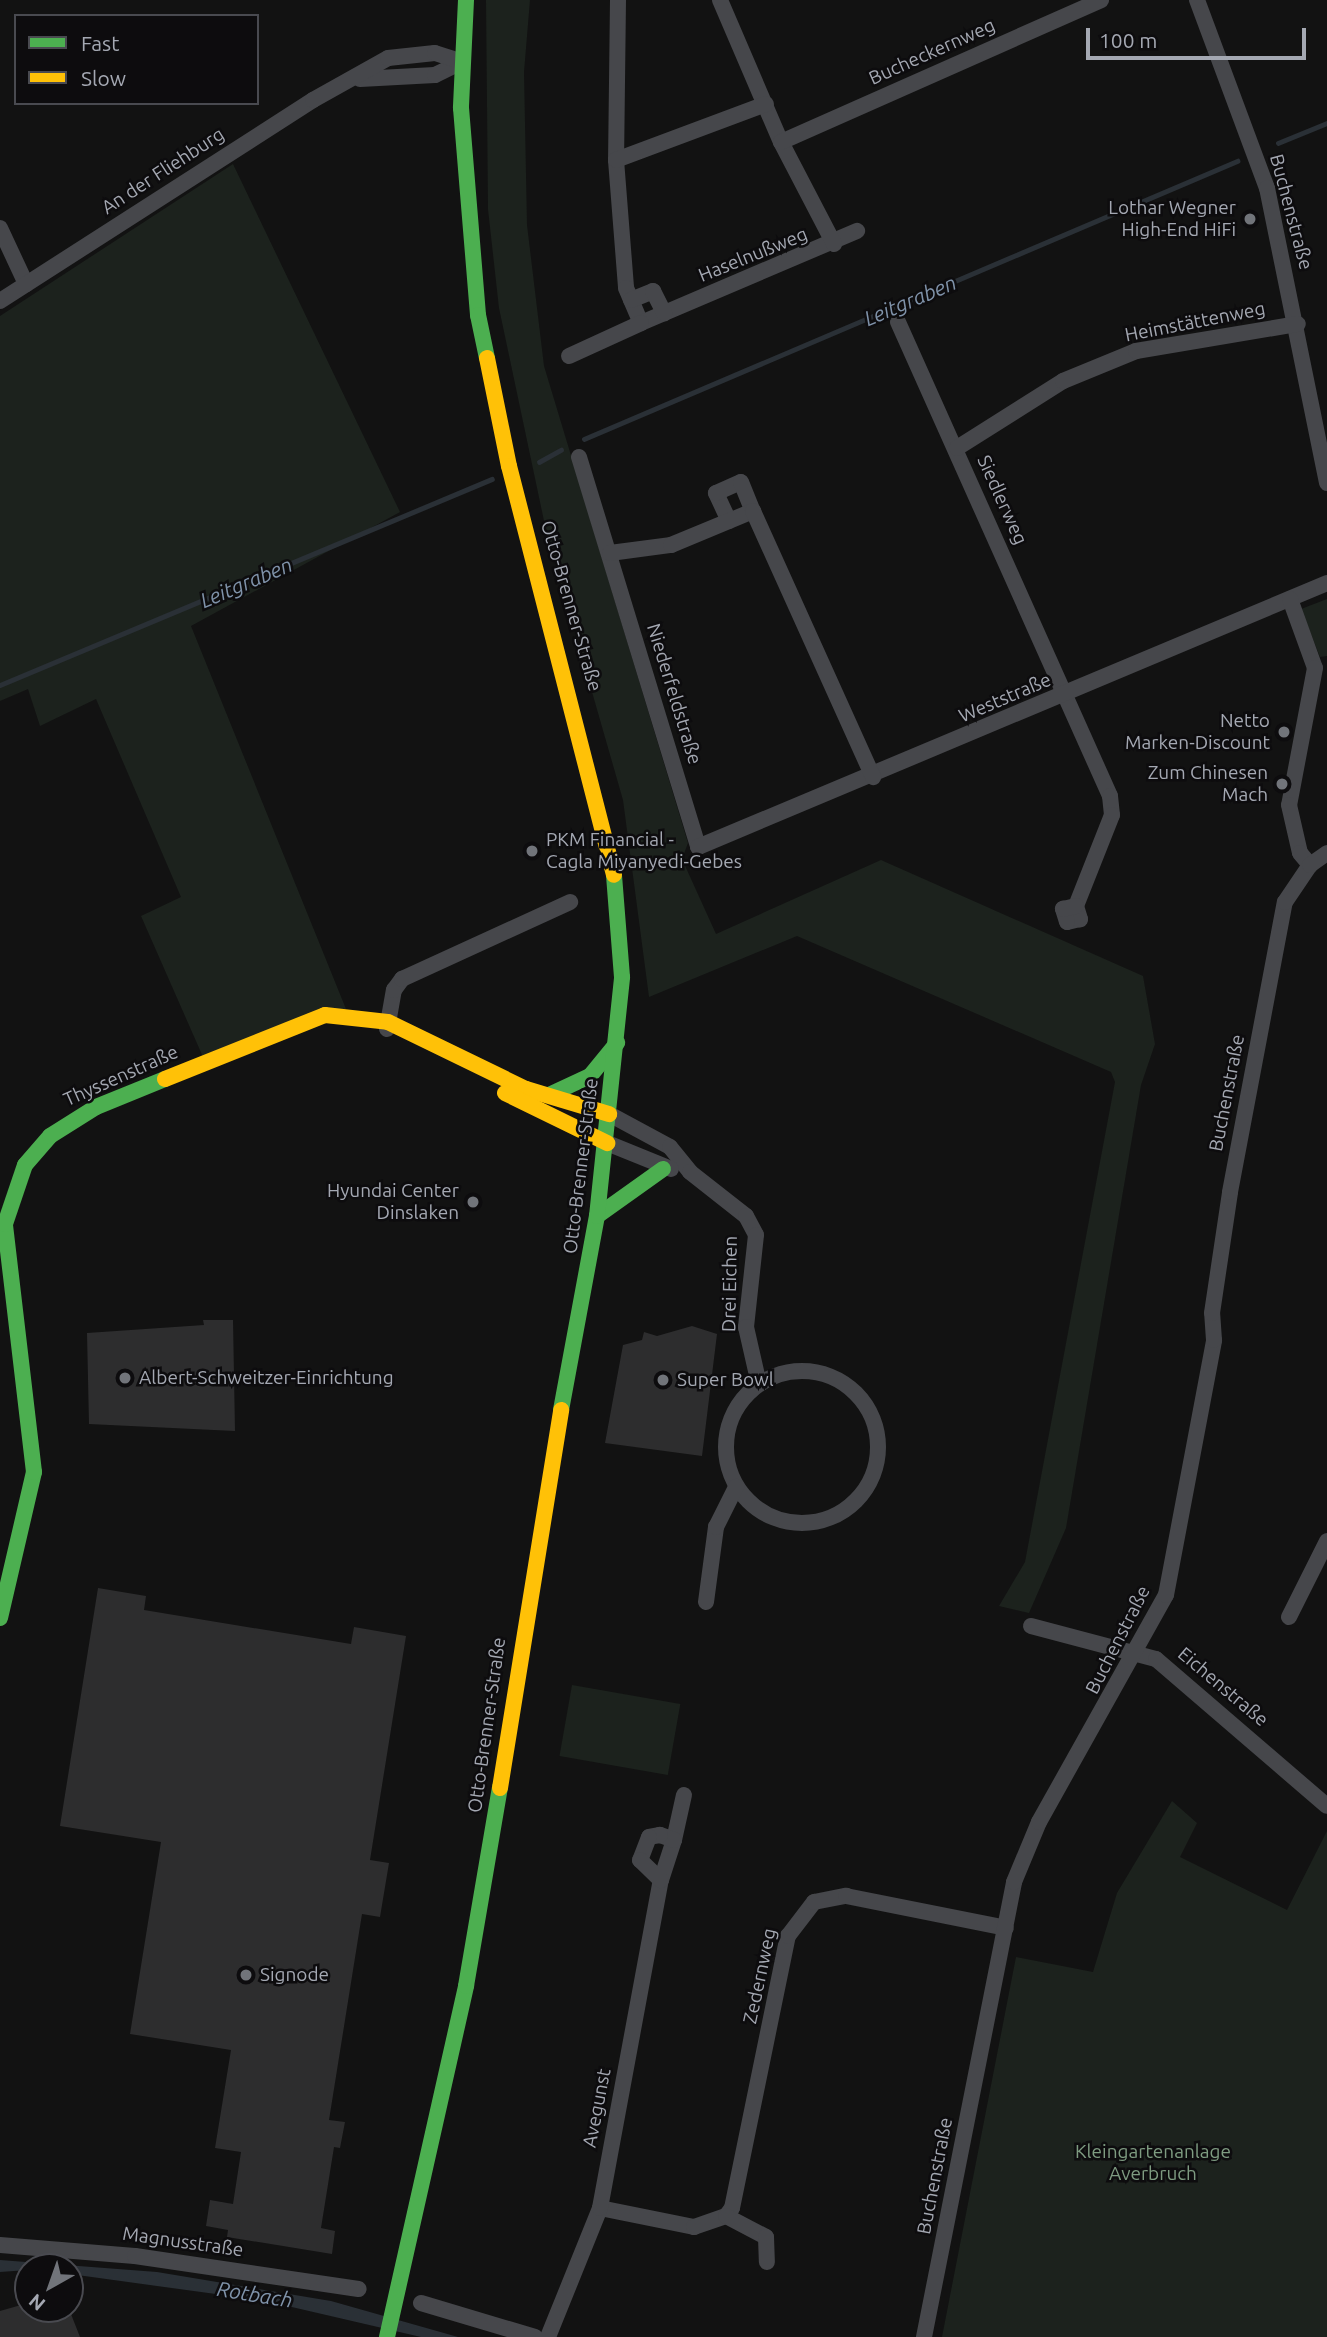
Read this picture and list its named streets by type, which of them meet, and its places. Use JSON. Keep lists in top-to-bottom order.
{
  "streets": {
    "main road": ["Otto-Brenner-Straße", "Thyssenstraße"],
    "street": [
      "Bucheckernweg",
      "An der Fliehburg",
      "Buchenstraße",
      "Haselnußweg",
      "Heimstättenweg",
      "Siedlerweg",
      "Niederfeldstraße",
      "Weststraße",
      "Drei Eichen",
      "Eichenstraße",
      "Zedernweg",
      "Avegunst",
      "Magnusstraße"
    ]
  },
  "crossings": [
    ["An der Fliehburg", "Otto-Brenner-Straße"],
    ["Buchenstraße", "Heimstättenweg"],
    ["Buchenstraße", "Eichenstraße"],
    ["Buchenstraße", "Zedernweg"],
    ["Heimstättenweg", "Siedlerweg"],
    ["Siedlerweg", "Weststraße"],
    ["Otto-Brenner-Straße", "Thyssenstraße"],
    ["Otto-Brenner-Straße", "Drei Eichen"],
    ["Niederfeldstraße", "Weststraße"],
    ["Thyssenstraße", "Drei Eichen"]
  ],
  "water": ["Leitgraben", "Rotbach"],
  "parks": ["Kleingartenanlage Averbruch"],
  "places": [
    "Lothar Wegner High-End HiFi",
    "Netto Marken-Discount",
    "Zum Chinesen Mach",
    "PKM Financial - Cagla Miyanyedi-Gebes",
    "Hyundai Center Dinslaken",
    "Albert-Schweitzer-Einrichtung",
    "Super Bowl",
    "Signode"
  ],
  "legend": ["Fast", "Slow"],
  "scale_bar": "100 m",
  "north": "bottom left"
}
